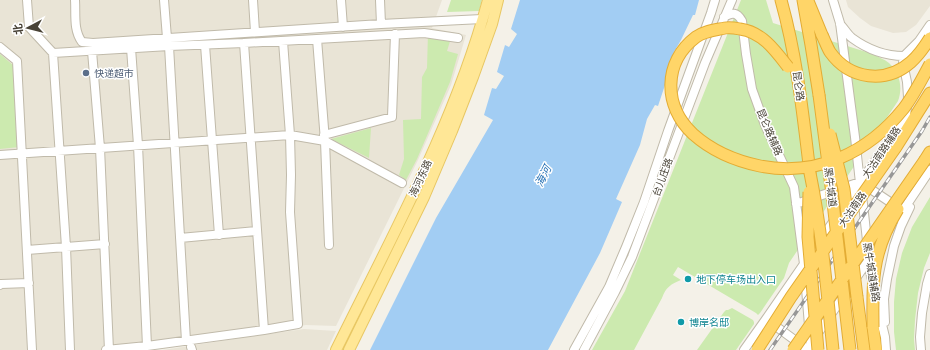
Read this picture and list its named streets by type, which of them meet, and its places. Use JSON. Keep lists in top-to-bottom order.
{
  "streets": {
    "highway": ["昆仑路", "黑牛城道", "大沽南路"],
    "main road": ["海河东路"],
    "street": [
      "昆仑路辅路",
      "大沽南路辅路",
      "台儿庄路",
      "黑牛城道辅路"
    ]
  },
  "crossings": [
    ["昆仑路", "黑牛城道"],
    ["昆仑路辅路", "大沽南路辅路"],
    ["昆仑路辅路", "台儿庄路"],
    ["大沽南路辅路", "黑牛城道辅路"]
  ],
  "water": ["海河"],
  "places": ["快递超市", "地下停车场出入口", "博岸名邸"],
  "north": "left"
}
